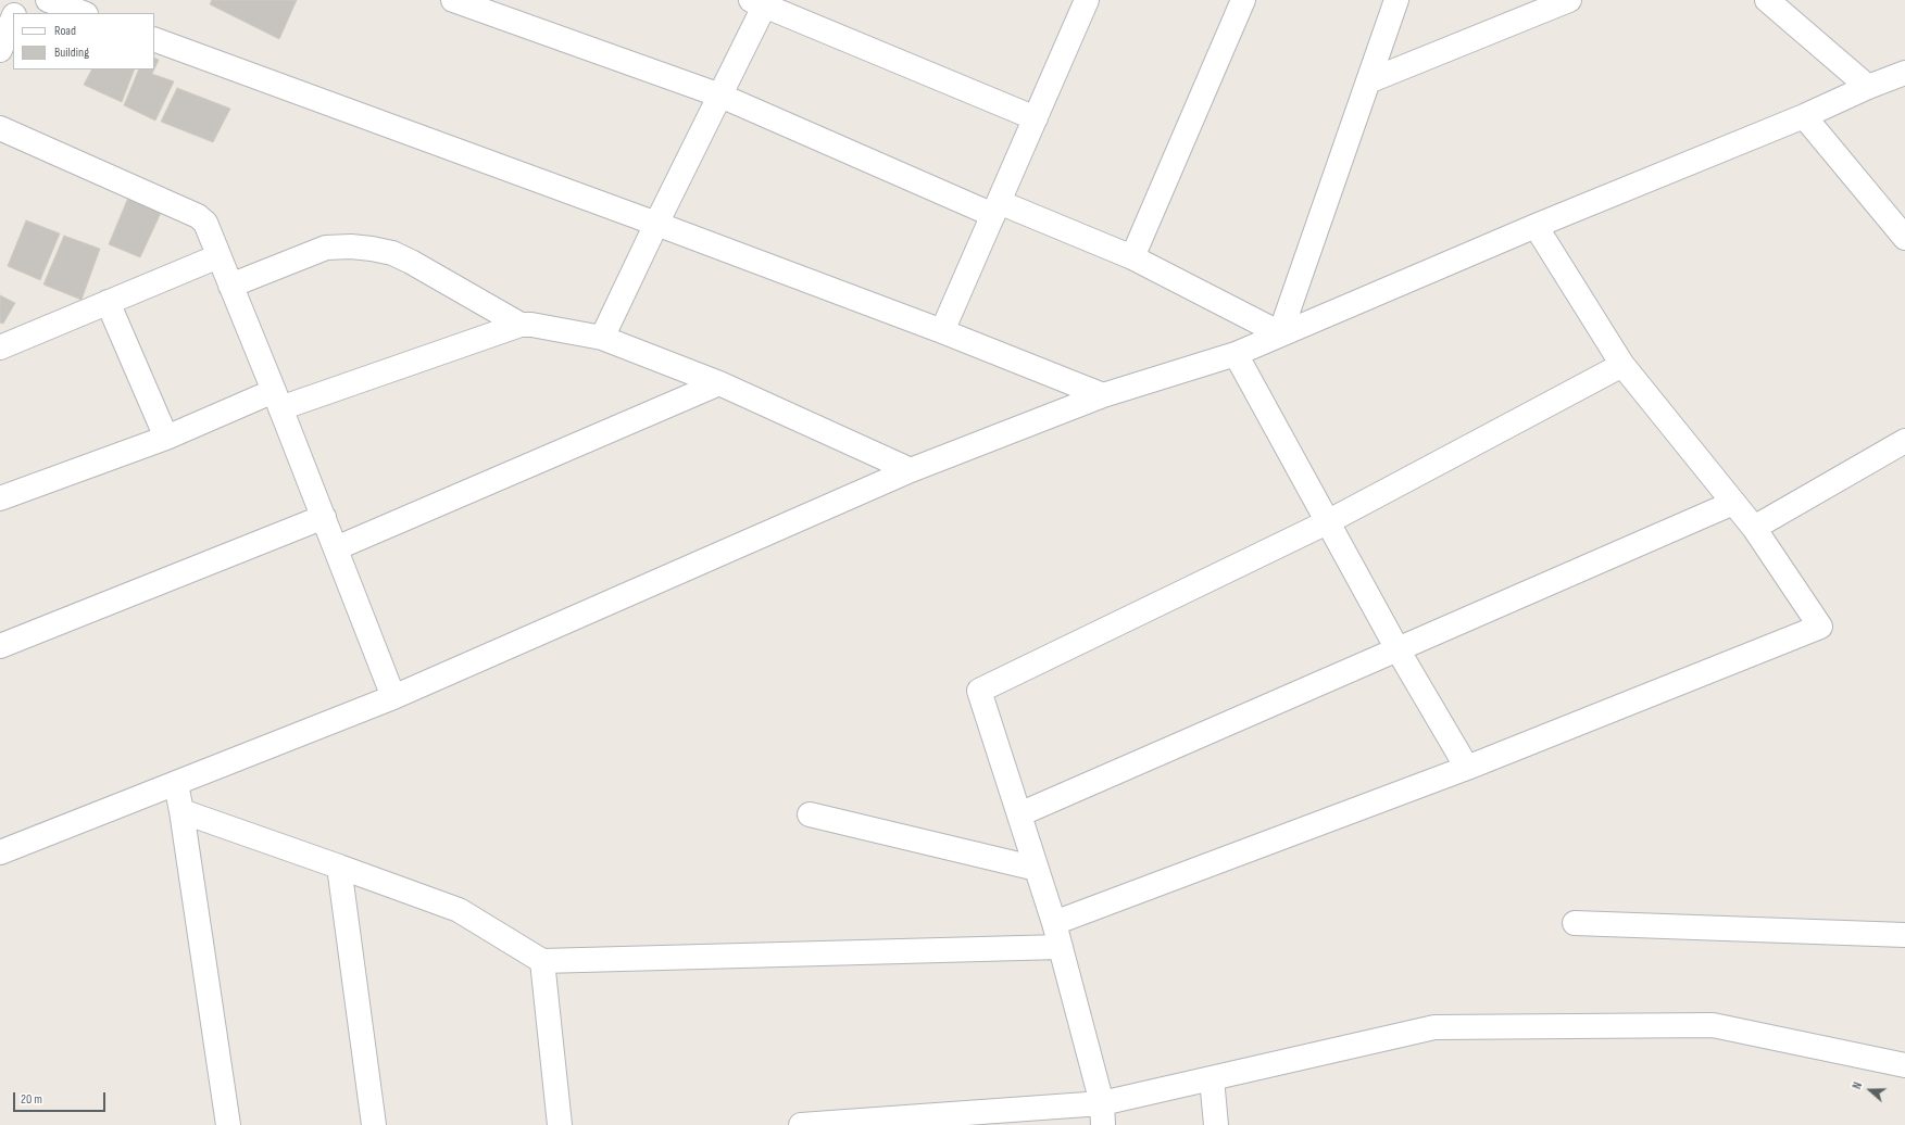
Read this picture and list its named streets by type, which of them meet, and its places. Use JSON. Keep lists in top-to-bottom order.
{
  "legend": ["Road", "Building"],
  "scale_bar": "20 m",
  "north": "left"
}
